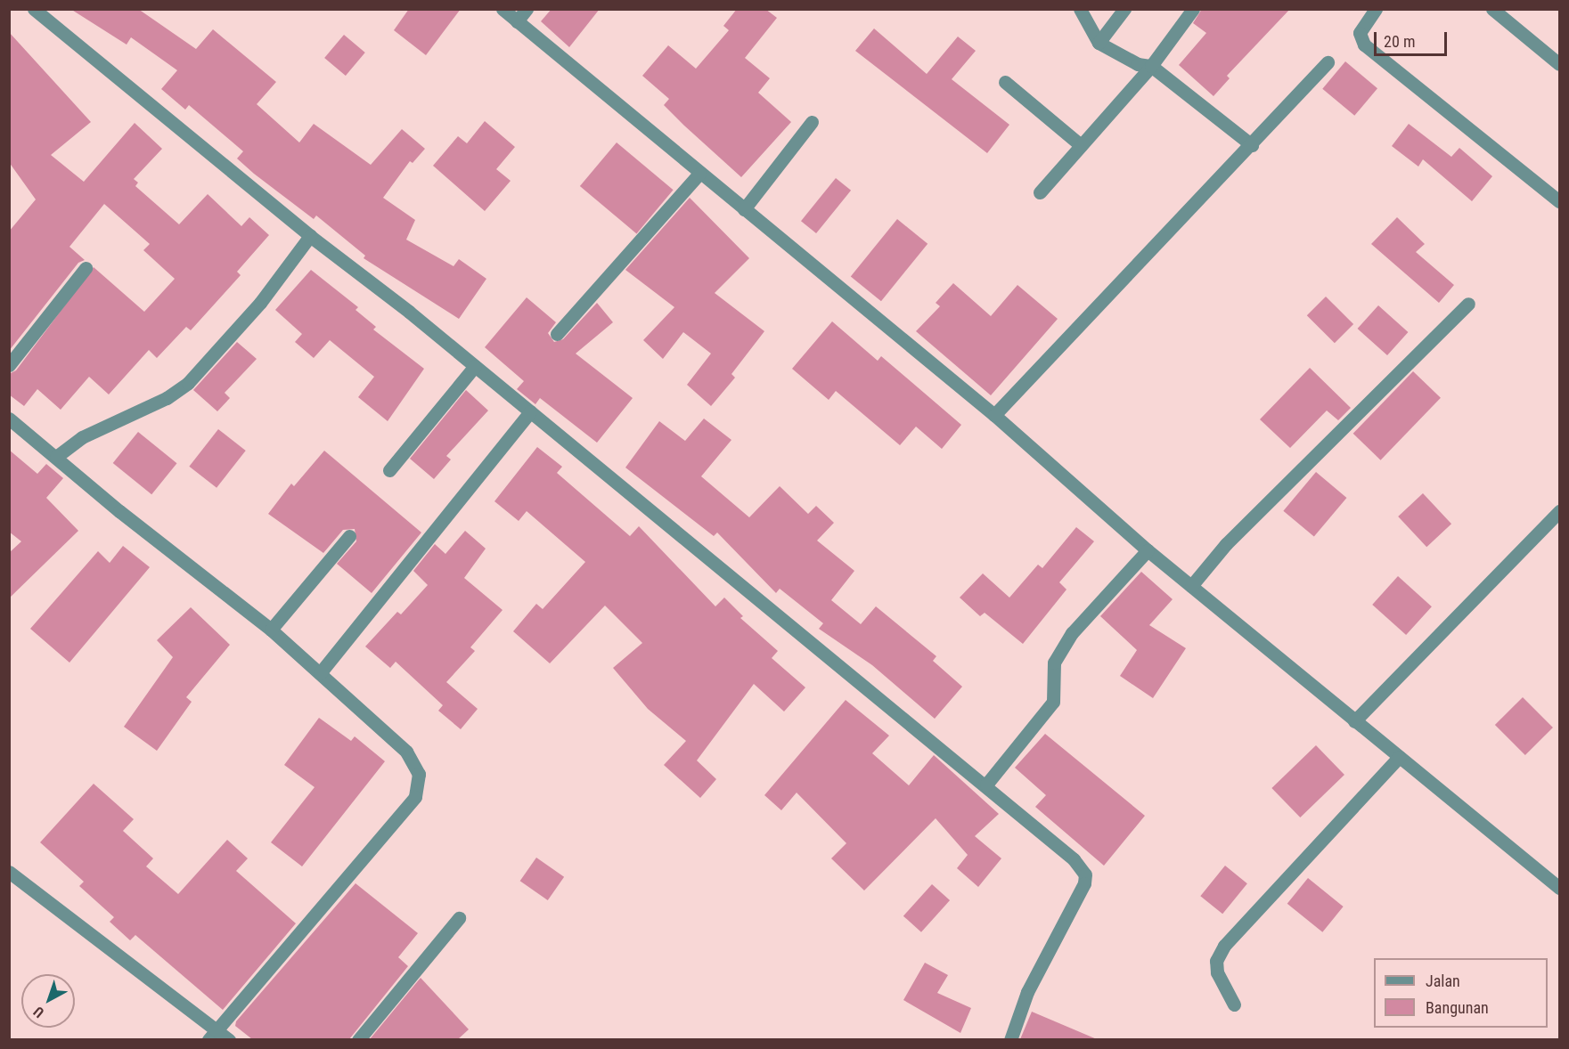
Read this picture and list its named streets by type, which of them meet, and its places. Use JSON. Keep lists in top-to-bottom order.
{
  "legend": ["Jalan", "Bangunan"],
  "scale_bar": "20 m",
  "north": "bottom left"
}
